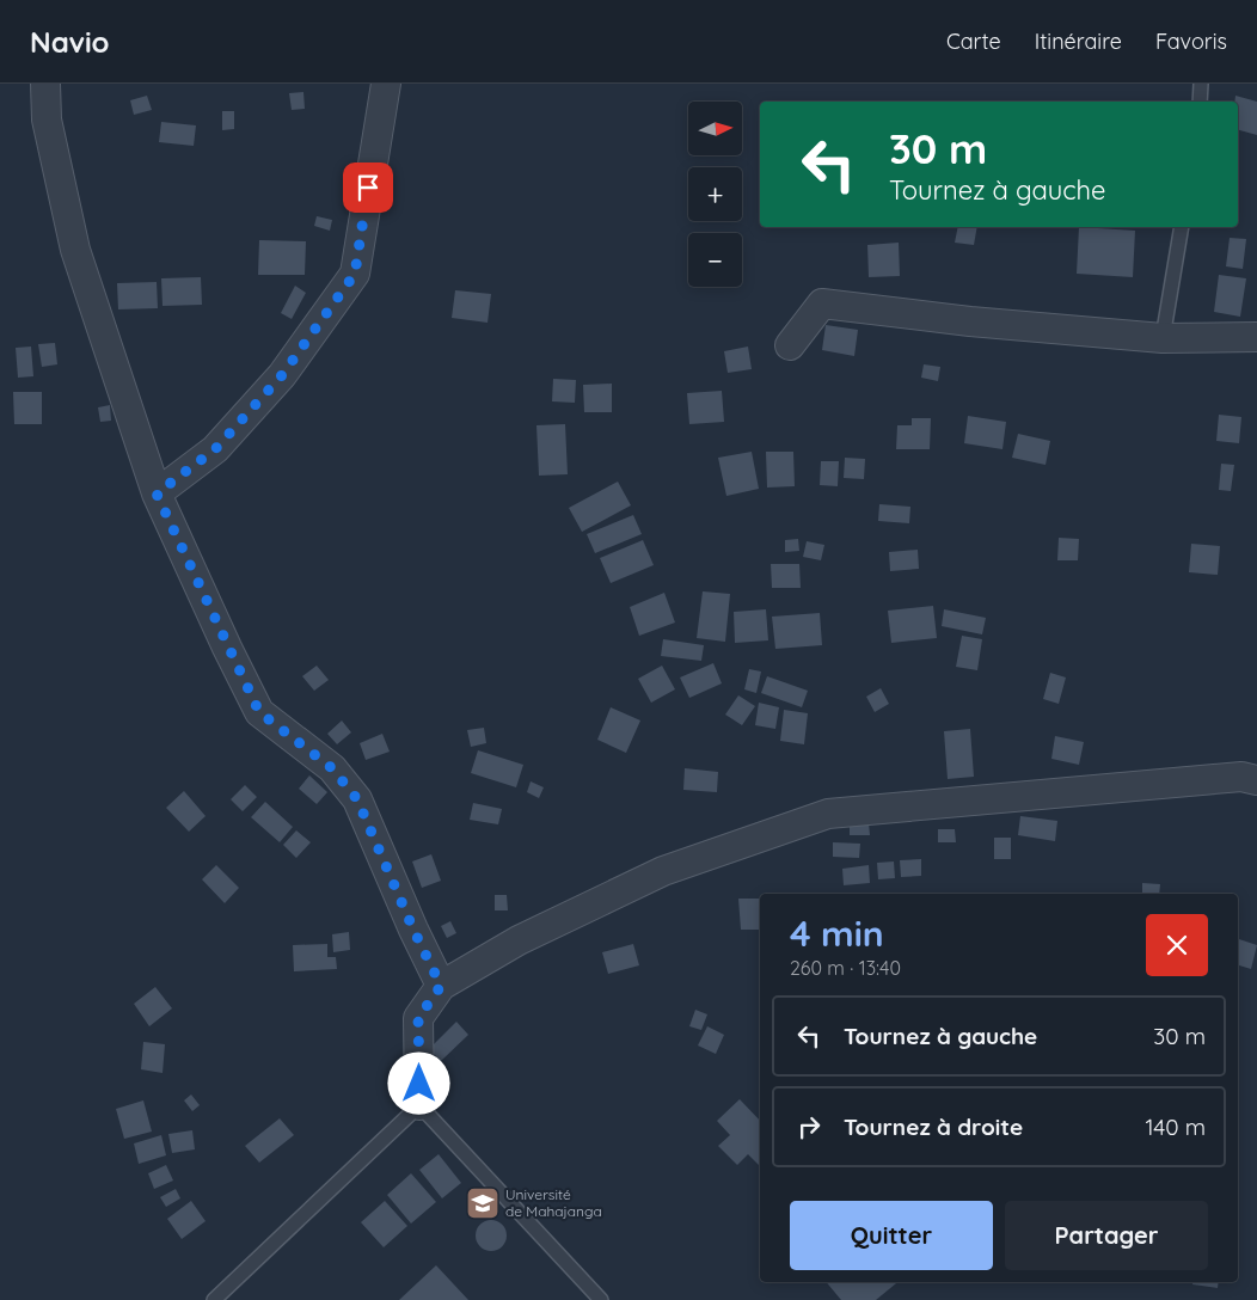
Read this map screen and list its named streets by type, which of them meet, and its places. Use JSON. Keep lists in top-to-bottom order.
{
  "places": {
    "school or university": ["Université de Mahajanga"]
  },
  "north": "right",
  "page": {
    "header": "Navio",
    "nav": ["Carte", "Itinéraire", "Favoris"],
    "map_buttons": ["+", "−"],
    "turn": ["30 m", "Tournez à gauche"],
    "heading": ["4 min", "260 m · 13:40"],
    "list": [
      {
        "name": "Tournez à gauche",
        "value": "30 m"
      },
      {
        "name": "Tournez à droite",
        "value": "140 m"
      }
    ],
    "buttons": ["Quitter", "Partager"]
  }
}
